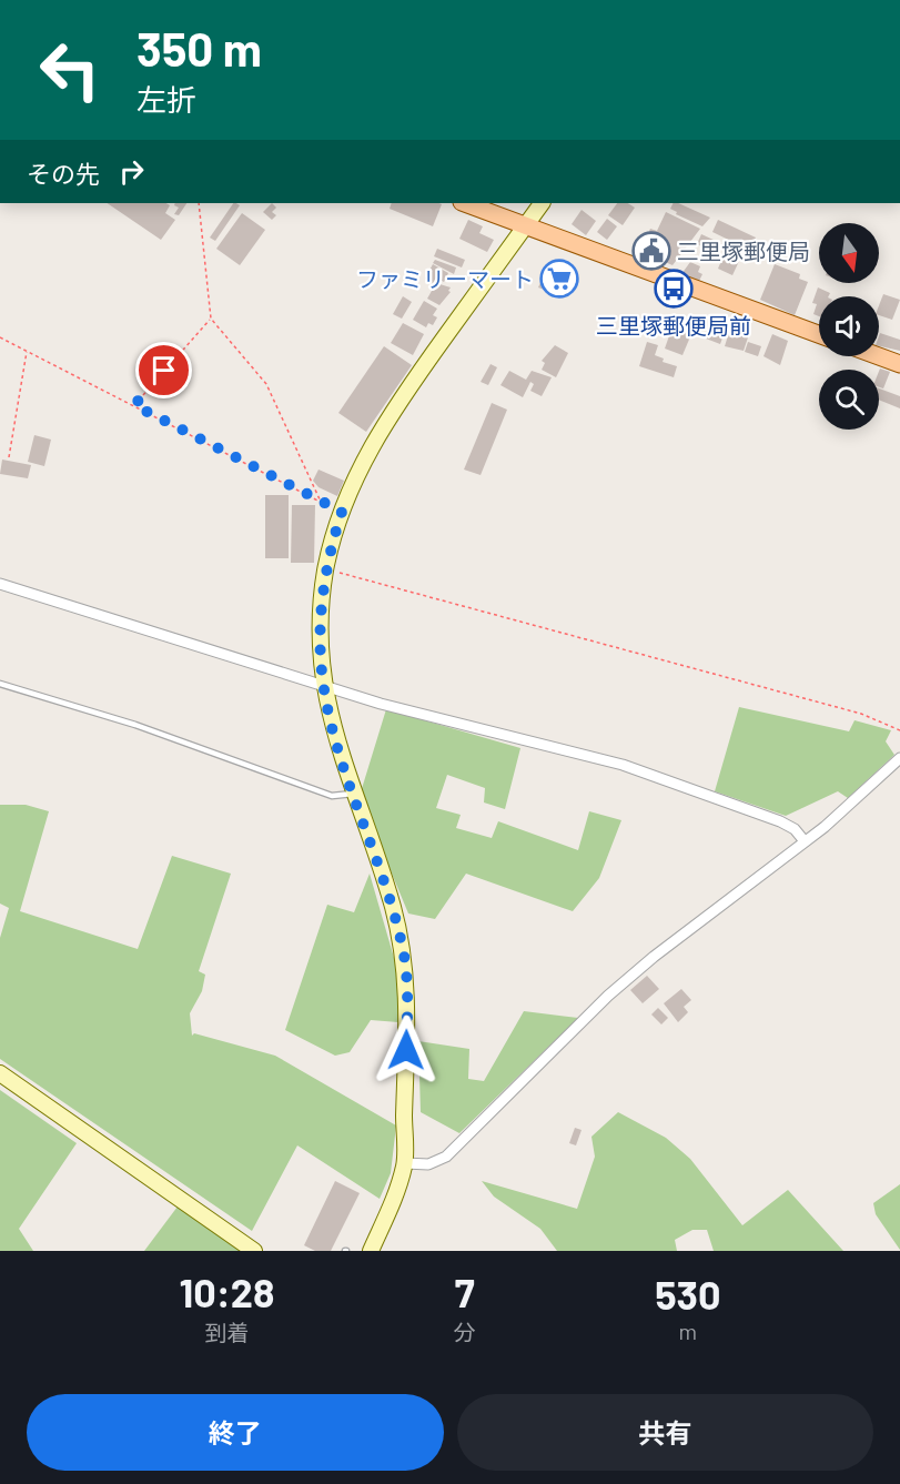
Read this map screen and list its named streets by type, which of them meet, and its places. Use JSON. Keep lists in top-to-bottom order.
{
  "places": {
    "public building": ["三里塚郵便局"],
    "supermarket": ["ファミリーマート"],
    "bus stop": ["三里塚郵便局前"]
  },
  "north": "bottom",
  "page": {
    "turn": ["350 m", "左折"],
    "then": "その先",
    "eta": [
      "10:28",
      "到着",
      "7",
      "分",
      "530",
      "m"
    ],
    "buttons": ["終了", "共有"]
  }
}
